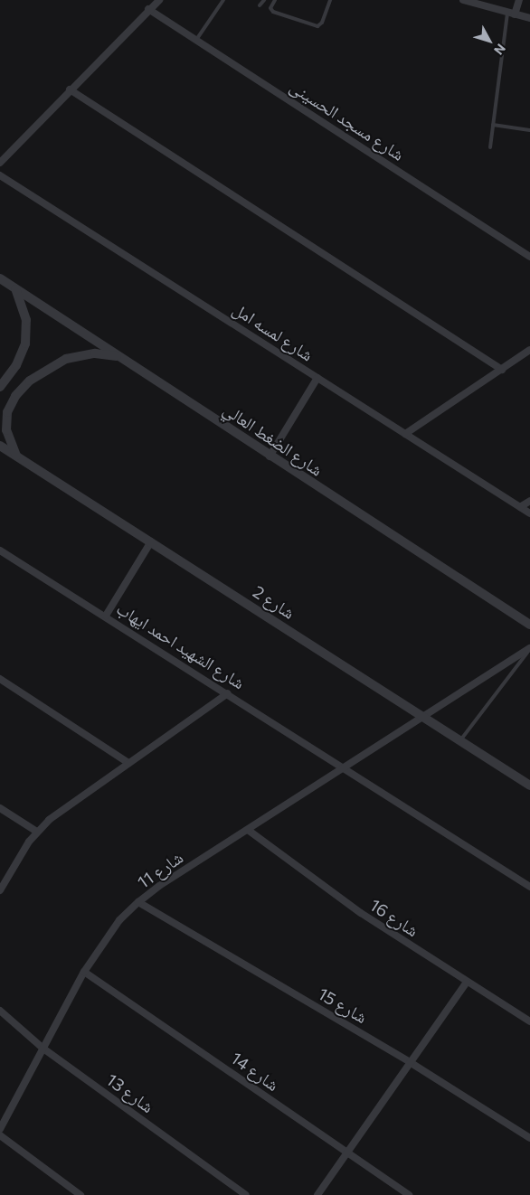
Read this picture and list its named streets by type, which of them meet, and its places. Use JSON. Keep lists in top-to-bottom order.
{
  "streets": {
    "street": [
      "شارع مسجد الحسينى",
      "شارع لمسه امل",
      "شارع الضغط العالي",
      "شارع 2",
      "شارع الشهيد احمد ايهاب",
      "شارع 11",
      "شارع 16",
      "شارع 15",
      "شارع 14",
      "شارع 13"
    ]
  },
  "crossings": [
    ["شارع 2", "شارع 11"],
    ["شارع الشهيد احمد ايهاب", "شارع 11"],
    ["شارع 11", "شارع 16"],
    ["شارع 11", "شارع 15"],
    ["شارع 11", "شارع 14"],
    ["شارع 11", "شارع 13"]
  ],
  "north": "bottom right"
}
